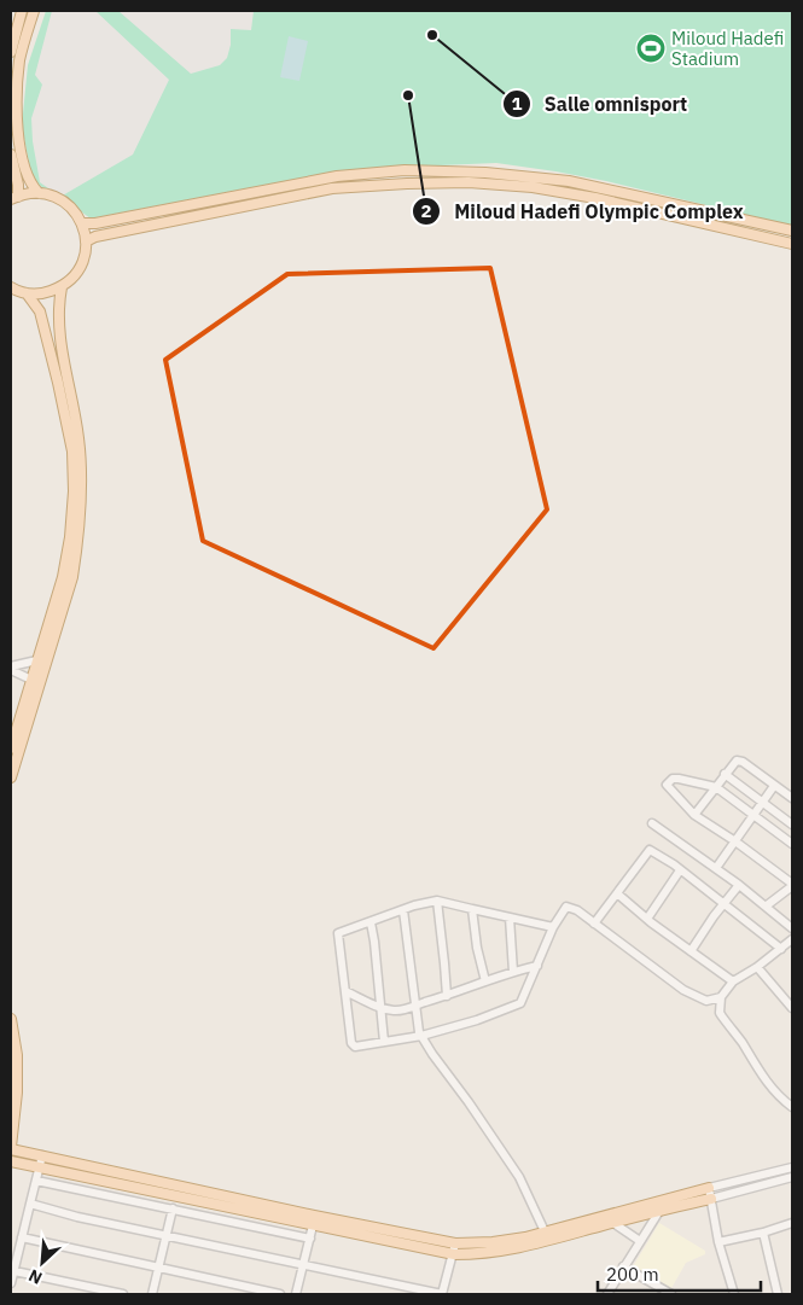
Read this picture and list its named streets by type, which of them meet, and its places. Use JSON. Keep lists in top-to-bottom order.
{
  "places": {
    "other": ["Salle omnisport", "Miloud Hadefi Olympic Complex"],
    "sports": ["Miloud Hadefi Stadium"]
  },
  "scale_bar": "200 m",
  "north": "bottom left"
}
